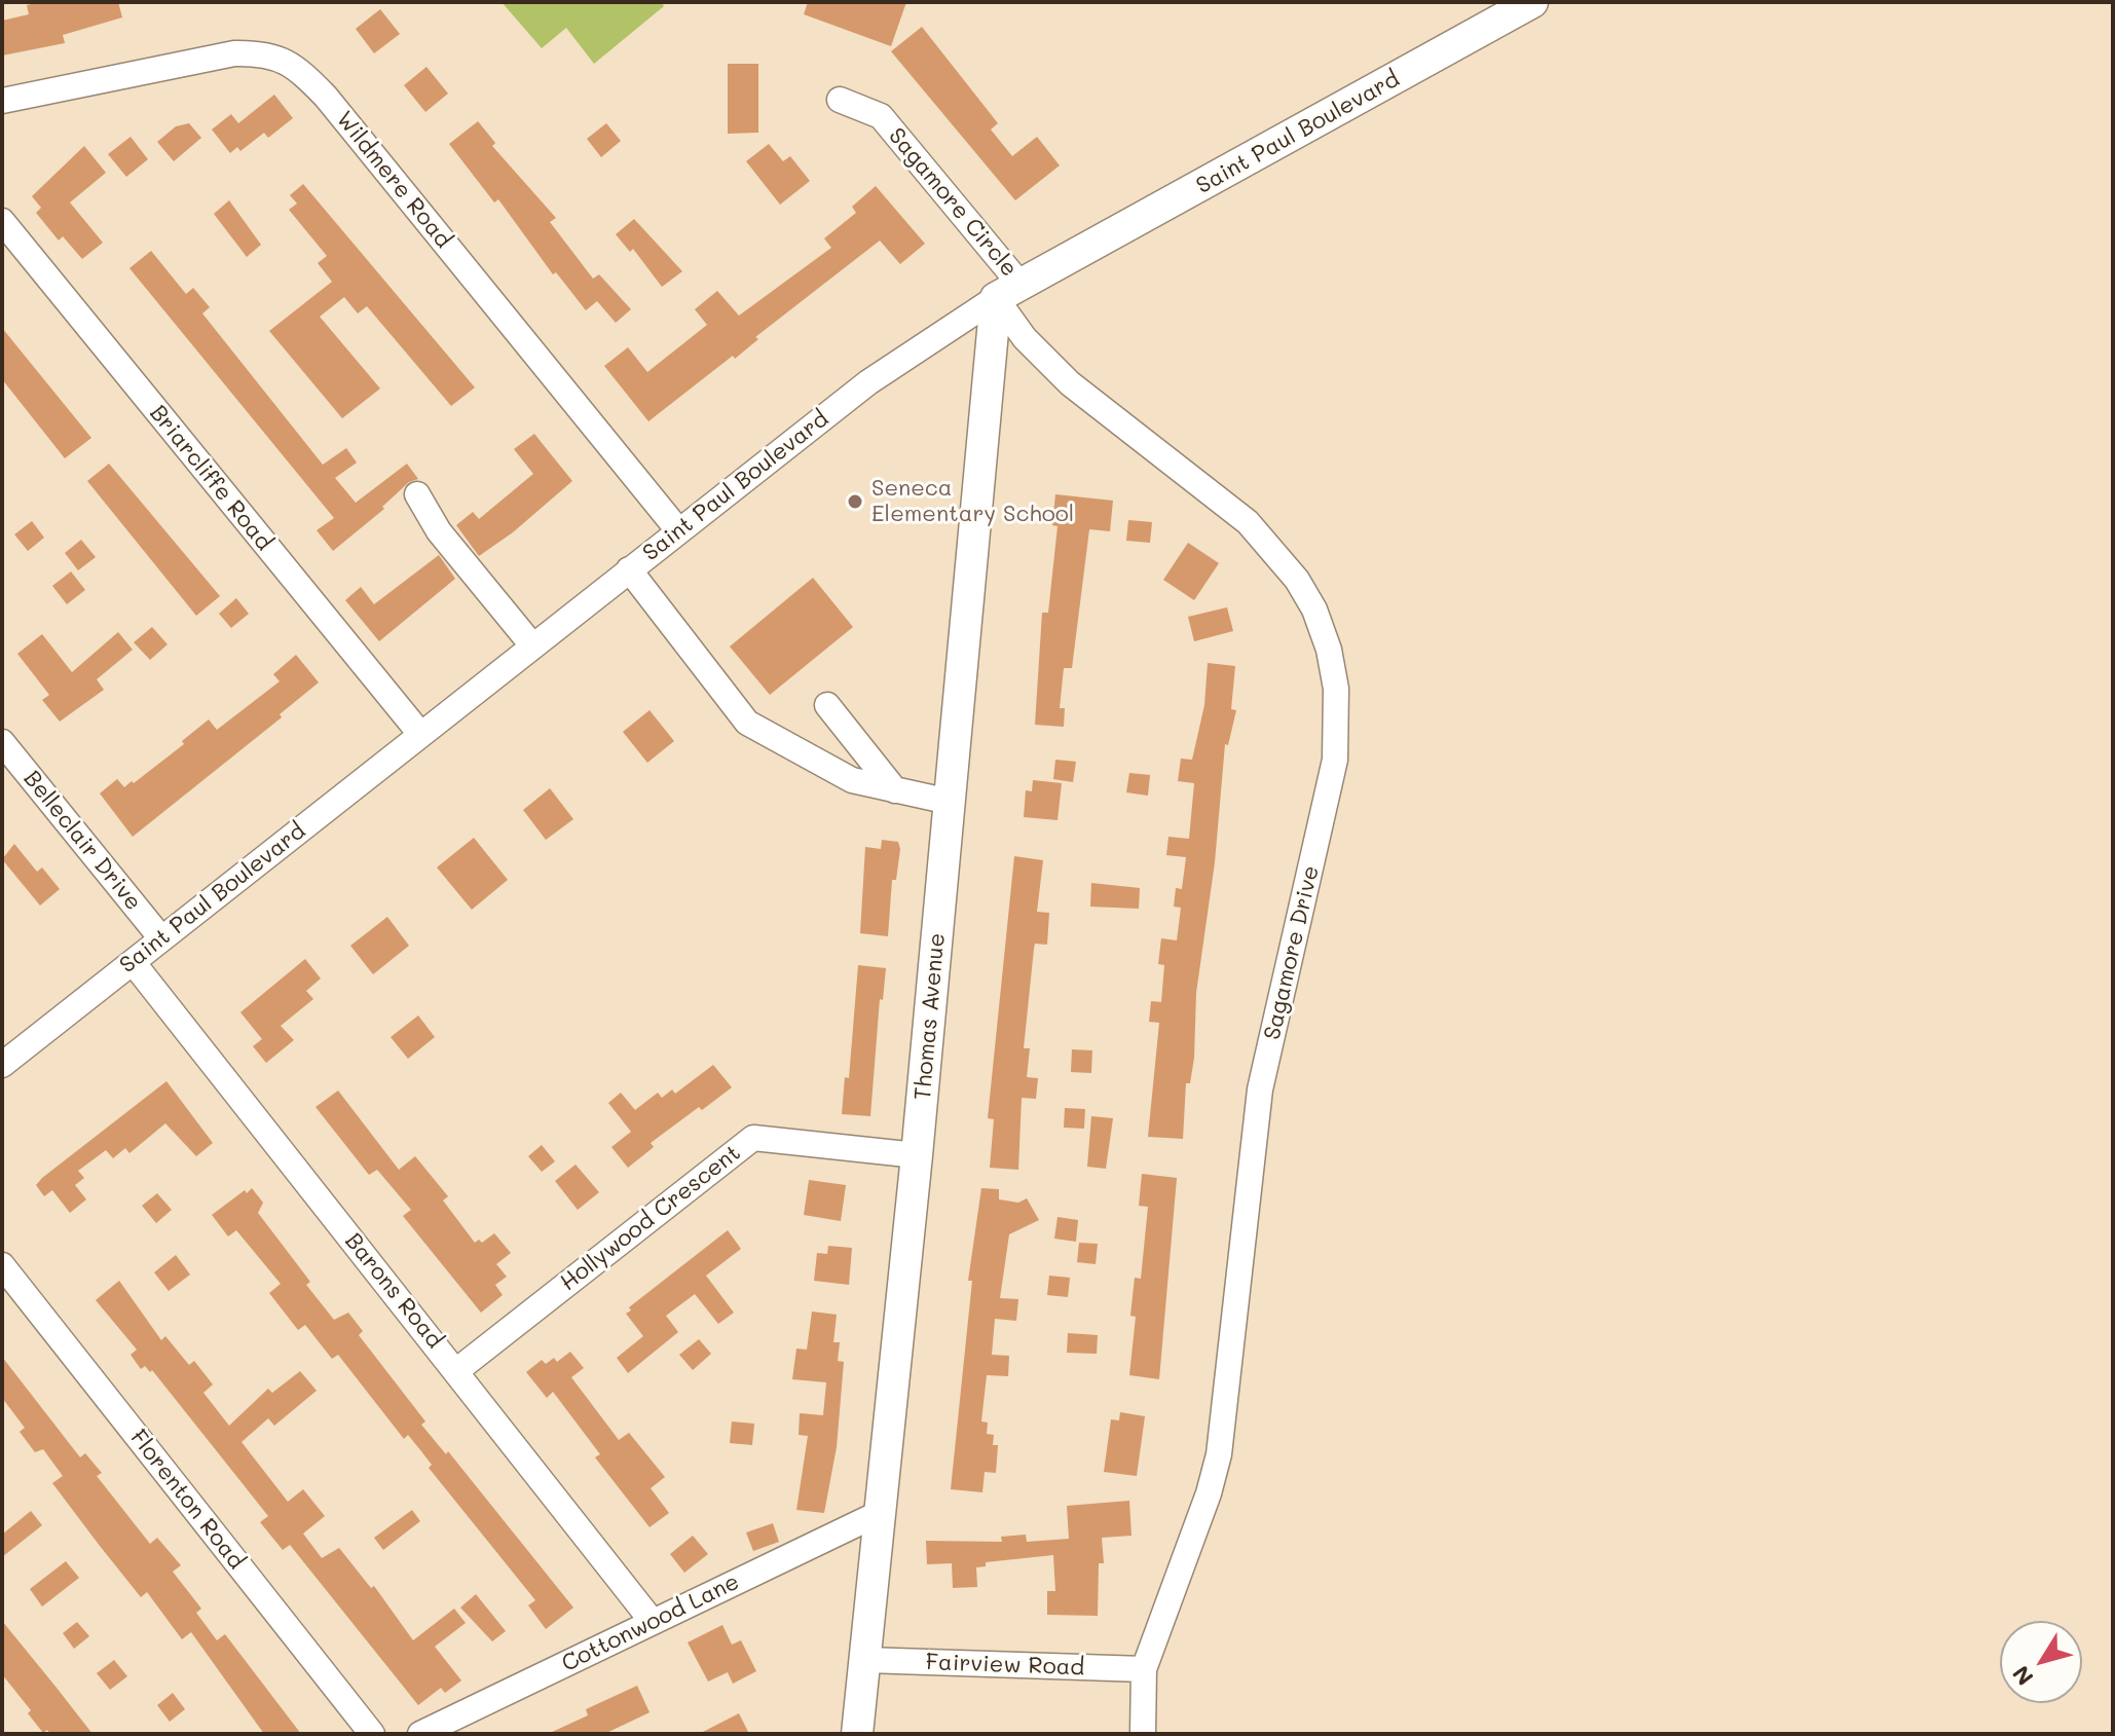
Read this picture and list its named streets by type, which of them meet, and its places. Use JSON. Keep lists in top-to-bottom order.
{
  "streets": {
    "main road": ["Saint Paul Boulevard", "Thomas Avenue"],
    "street": [
      "Wildmere Road",
      "Sagamore Circle",
      "Briarcliffe Road",
      "Belleclair Drive",
      "Sagamore Drive",
      "Hollywood Crescent",
      "Barons Road",
      "Florenton Road",
      "Cottonwood Lane",
      "Fairview Road"
    ]
  },
  "crossings": [
    ["Saint Paul Boulevard", "Wildmere Road"],
    ["Saint Paul Boulevard", "Sagamore Circle"],
    ["Saint Paul Boulevard", "Briarcliffe Road"],
    ["Saint Paul Boulevard", "Belleclair Drive"],
    ["Saint Paul Boulevard", "Sagamore Drive"],
    ["Saint Paul Boulevard", "Thomas Avenue"],
    ["Saint Paul Boulevard", "Barons Road"],
    ["Sagamore Circle", "Sagamore Drive"],
    ["Sagamore Circle", "Thomas Avenue"],
    ["Sagamore Drive", "Thomas Avenue"],
    ["Sagamore Drive", "Fairview Road"],
    ["Thomas Avenue", "Hollywood Crescent"],
    ["Thomas Avenue", "Cottonwood Lane"],
    ["Thomas Avenue", "Fairview Road"],
    ["Hollywood Crescent", "Barons Road"],
    ["Barons Road", "Cottonwood Lane"]
  ],
  "places": ["Seneca Elementary School"],
  "north": "bottom left"
}
